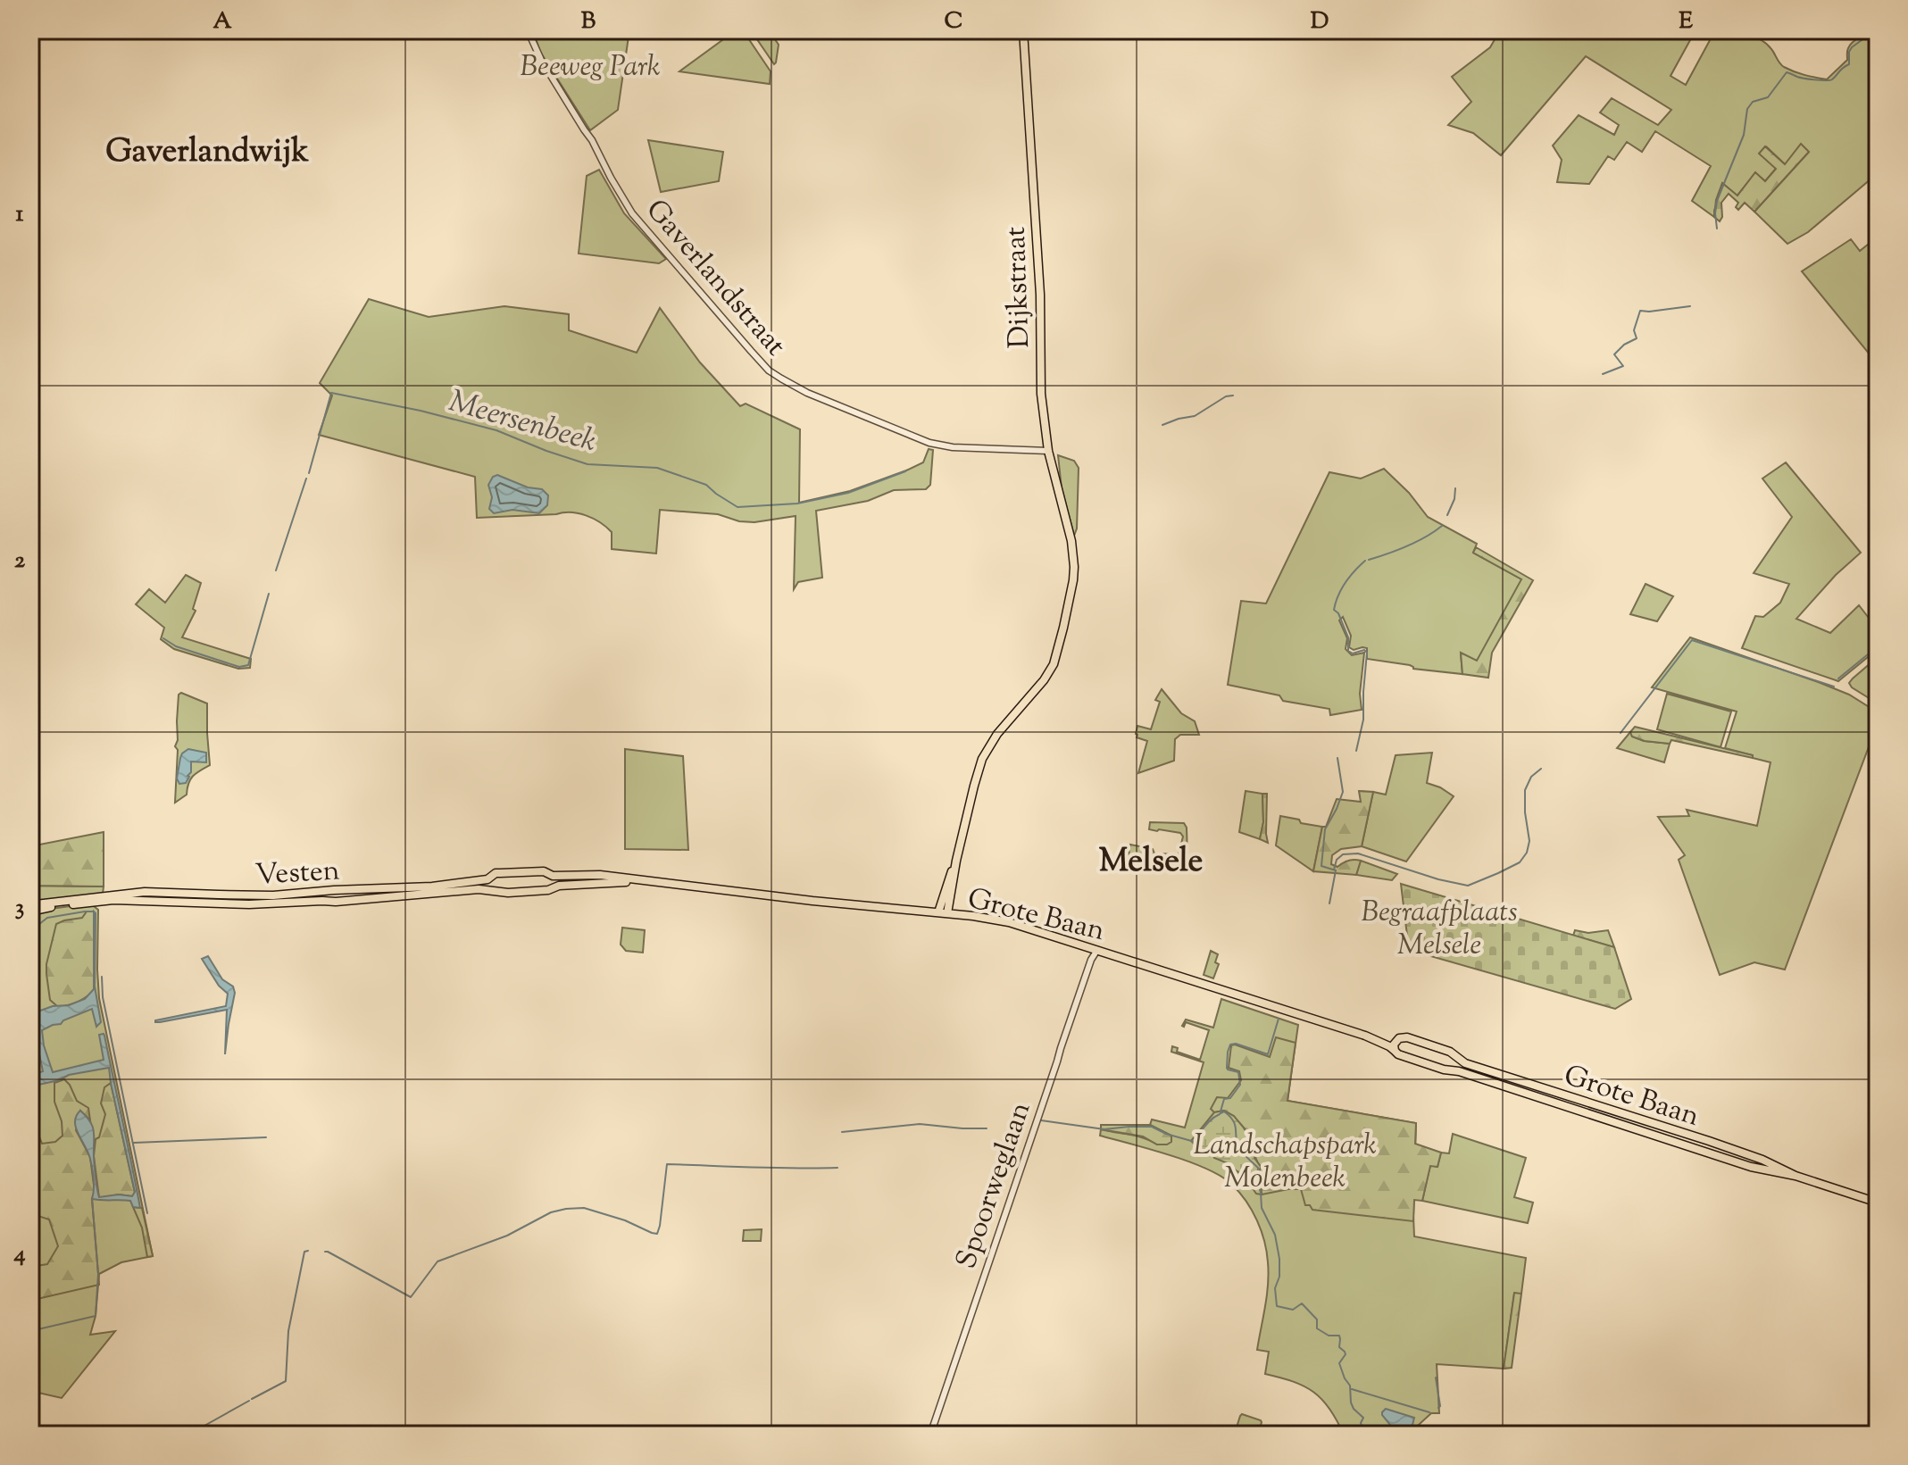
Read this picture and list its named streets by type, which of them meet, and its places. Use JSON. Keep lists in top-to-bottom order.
{
  "streets": {
    "main road": ["Dijkstraat", "Vesten", "Grote Baan"],
    "street": ["Gaverlandstraat", "Spoorweglaan"]
  },
  "crossings": [
    ["Gaverlandstraat", "Dijkstraat"],
    ["Dijkstraat", "Grote Baan"],
    ["Vesten", "Grote Baan"],
    ["Grote Baan", "Spoorweglaan"]
  ],
  "districts": ["Gaverlandwijk", "Melsele"],
  "water": ["Meersenbeek"],
  "parks": ["Beeweg Park", "Begraafplaats Melsele", "Landschapspark Molenbeek"],
  "grid": {
    "columns": [
      "A",
      "B",
      "C",
      "D",
      "E"
    ],
    "rows": [
      "1",
      "2",
      "3",
      "4"
    ]
  }
}
